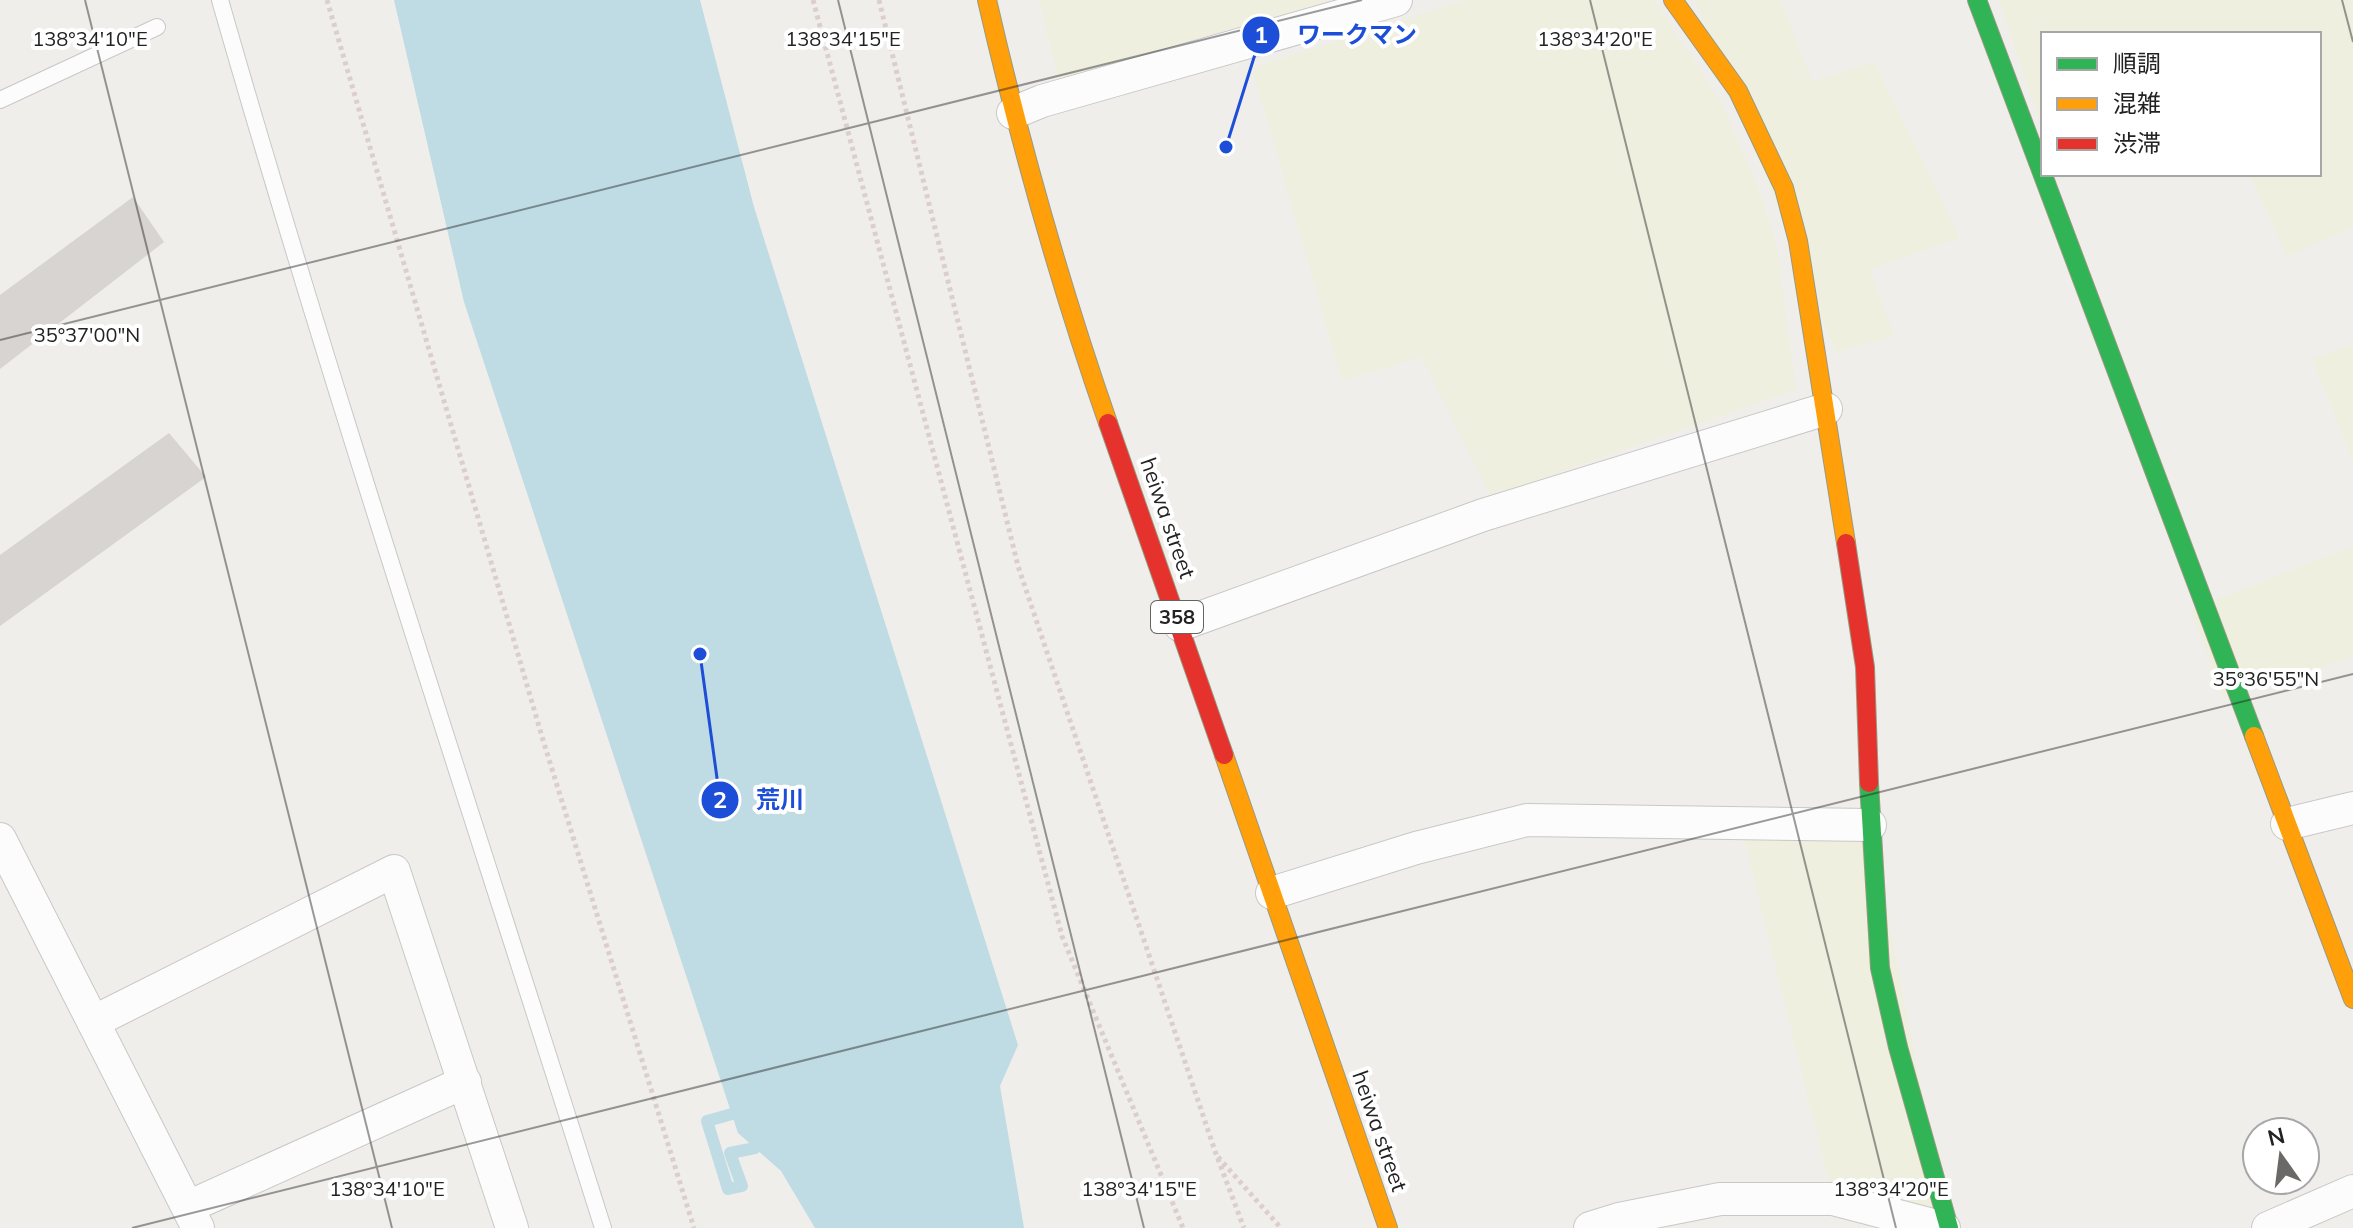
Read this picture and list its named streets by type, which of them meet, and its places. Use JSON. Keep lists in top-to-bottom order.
{
  "streets": {
    "main road": ["heiwa street", "358"]
  },
  "places": ["ワークマン", "荒川"],
  "legend": ["順調", "混雑", "渋滞"],
  "north": "top",
  "coordinates": [
    "138°34'10\"E",
    "138°34'15\"E",
    "138°34'20\"E",
    "35°37'00\"N",
    "35°36'55\"N"
  ]
}
